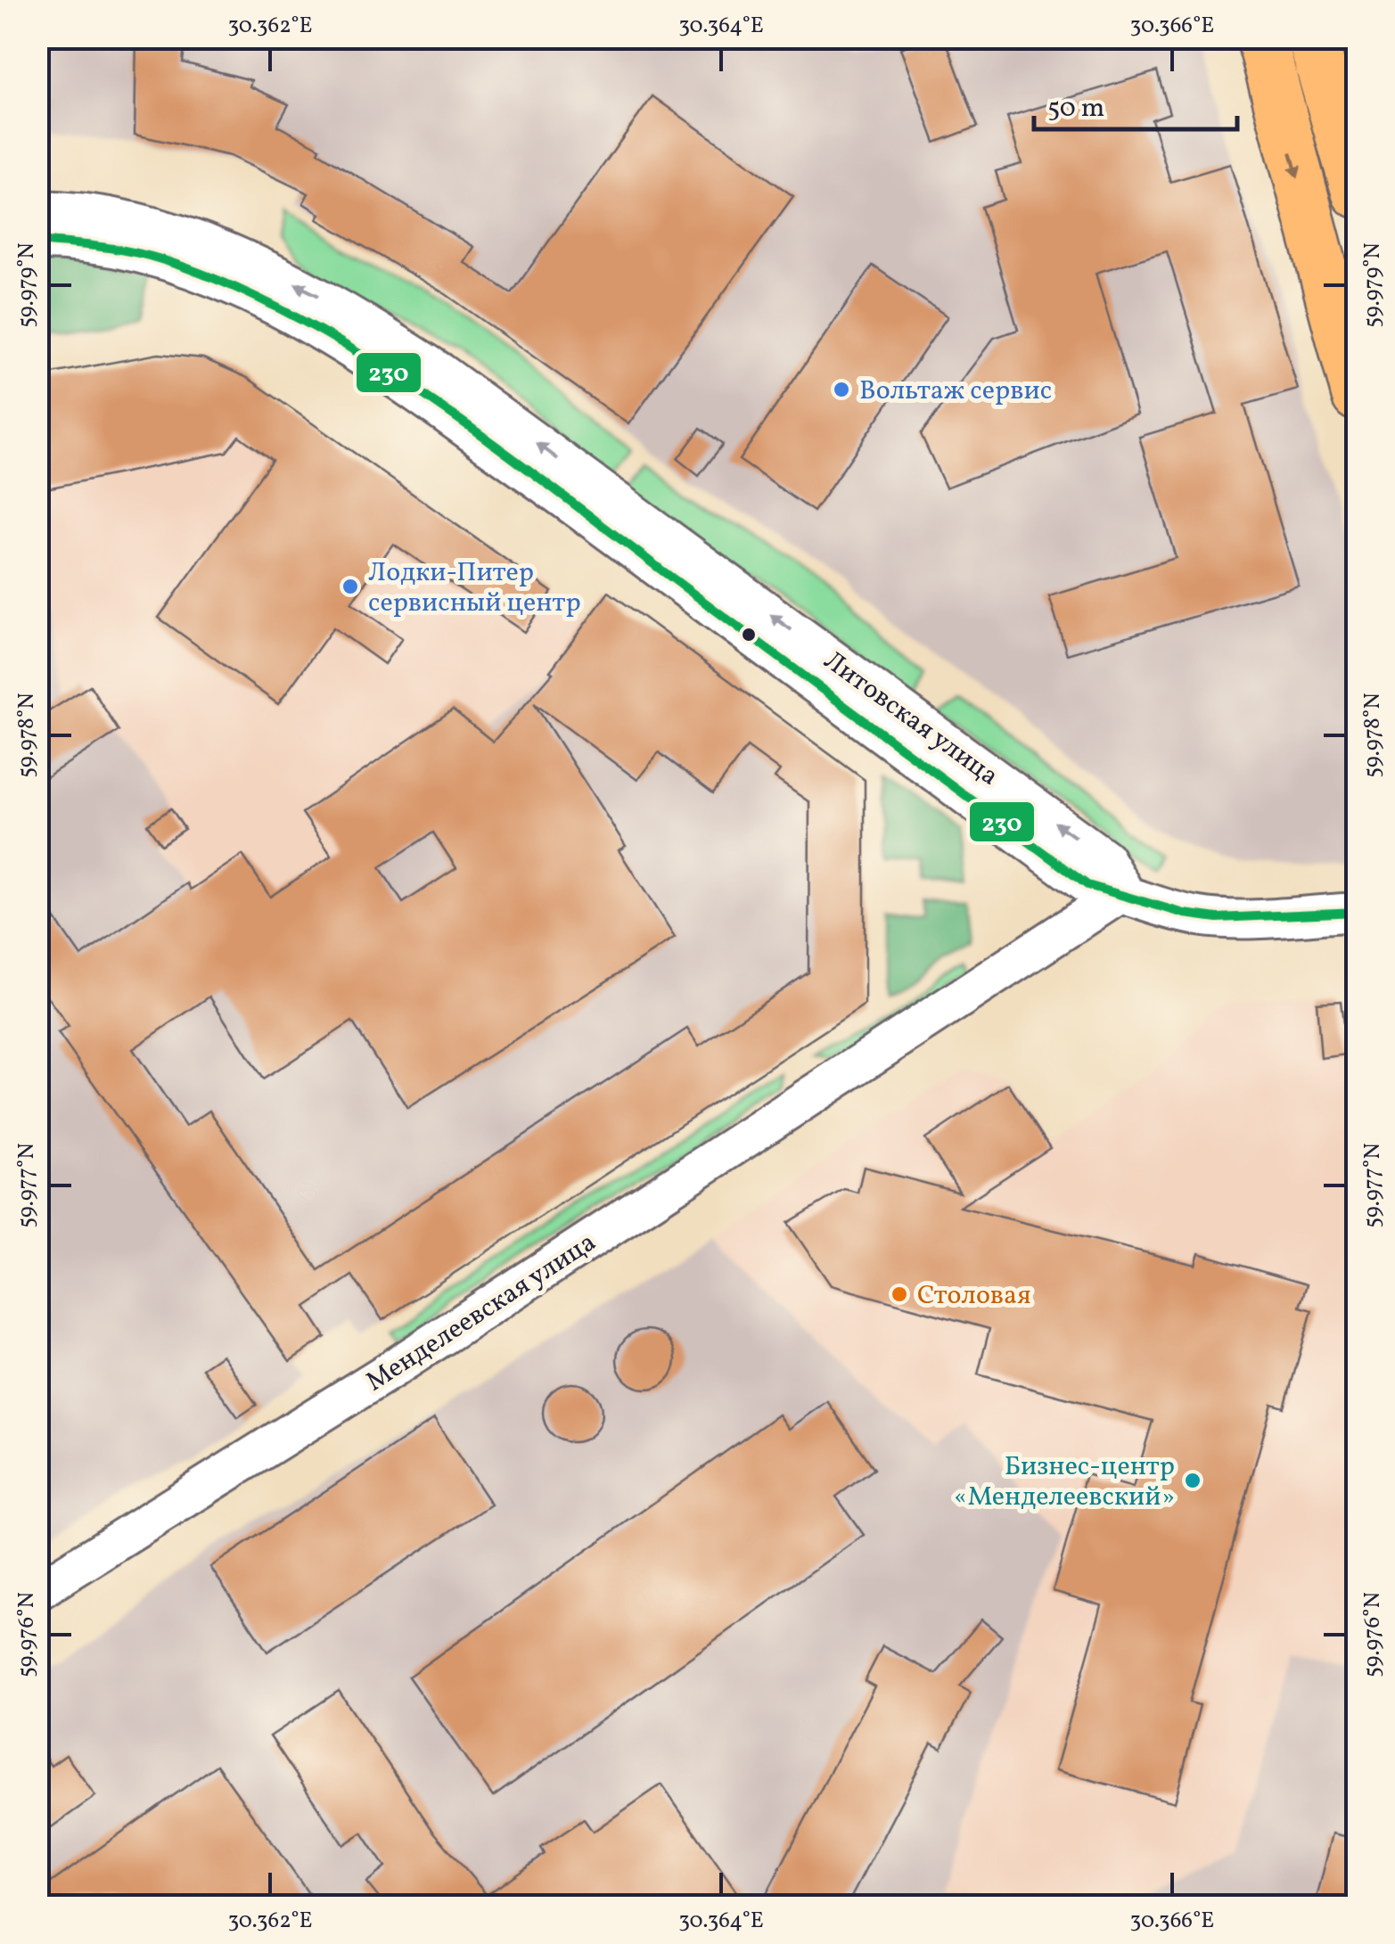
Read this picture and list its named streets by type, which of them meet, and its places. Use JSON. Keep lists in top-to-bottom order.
{
  "streets": {
    "street": ["Литовская улица", "Менделеевская улица"]
  },
  "crossings": [
    ["Литовская улица", "Менделеевская улица"]
  ],
  "places": [
    "Вольтаж сервис",
    "Лодки-Питер сервисный центр",
    "Столовая",
    "Бизнес-центр «Менделеевский»"
  ],
  "lines": ["transit line 230"],
  "scale_bar": "50 m",
  "coordinates": [
    "30.362°E",
    "30.364°E",
    "30.366°E",
    "59.979°N",
    "59.978°N",
    "59.977°N",
    "59.976°N"
  ]
}
